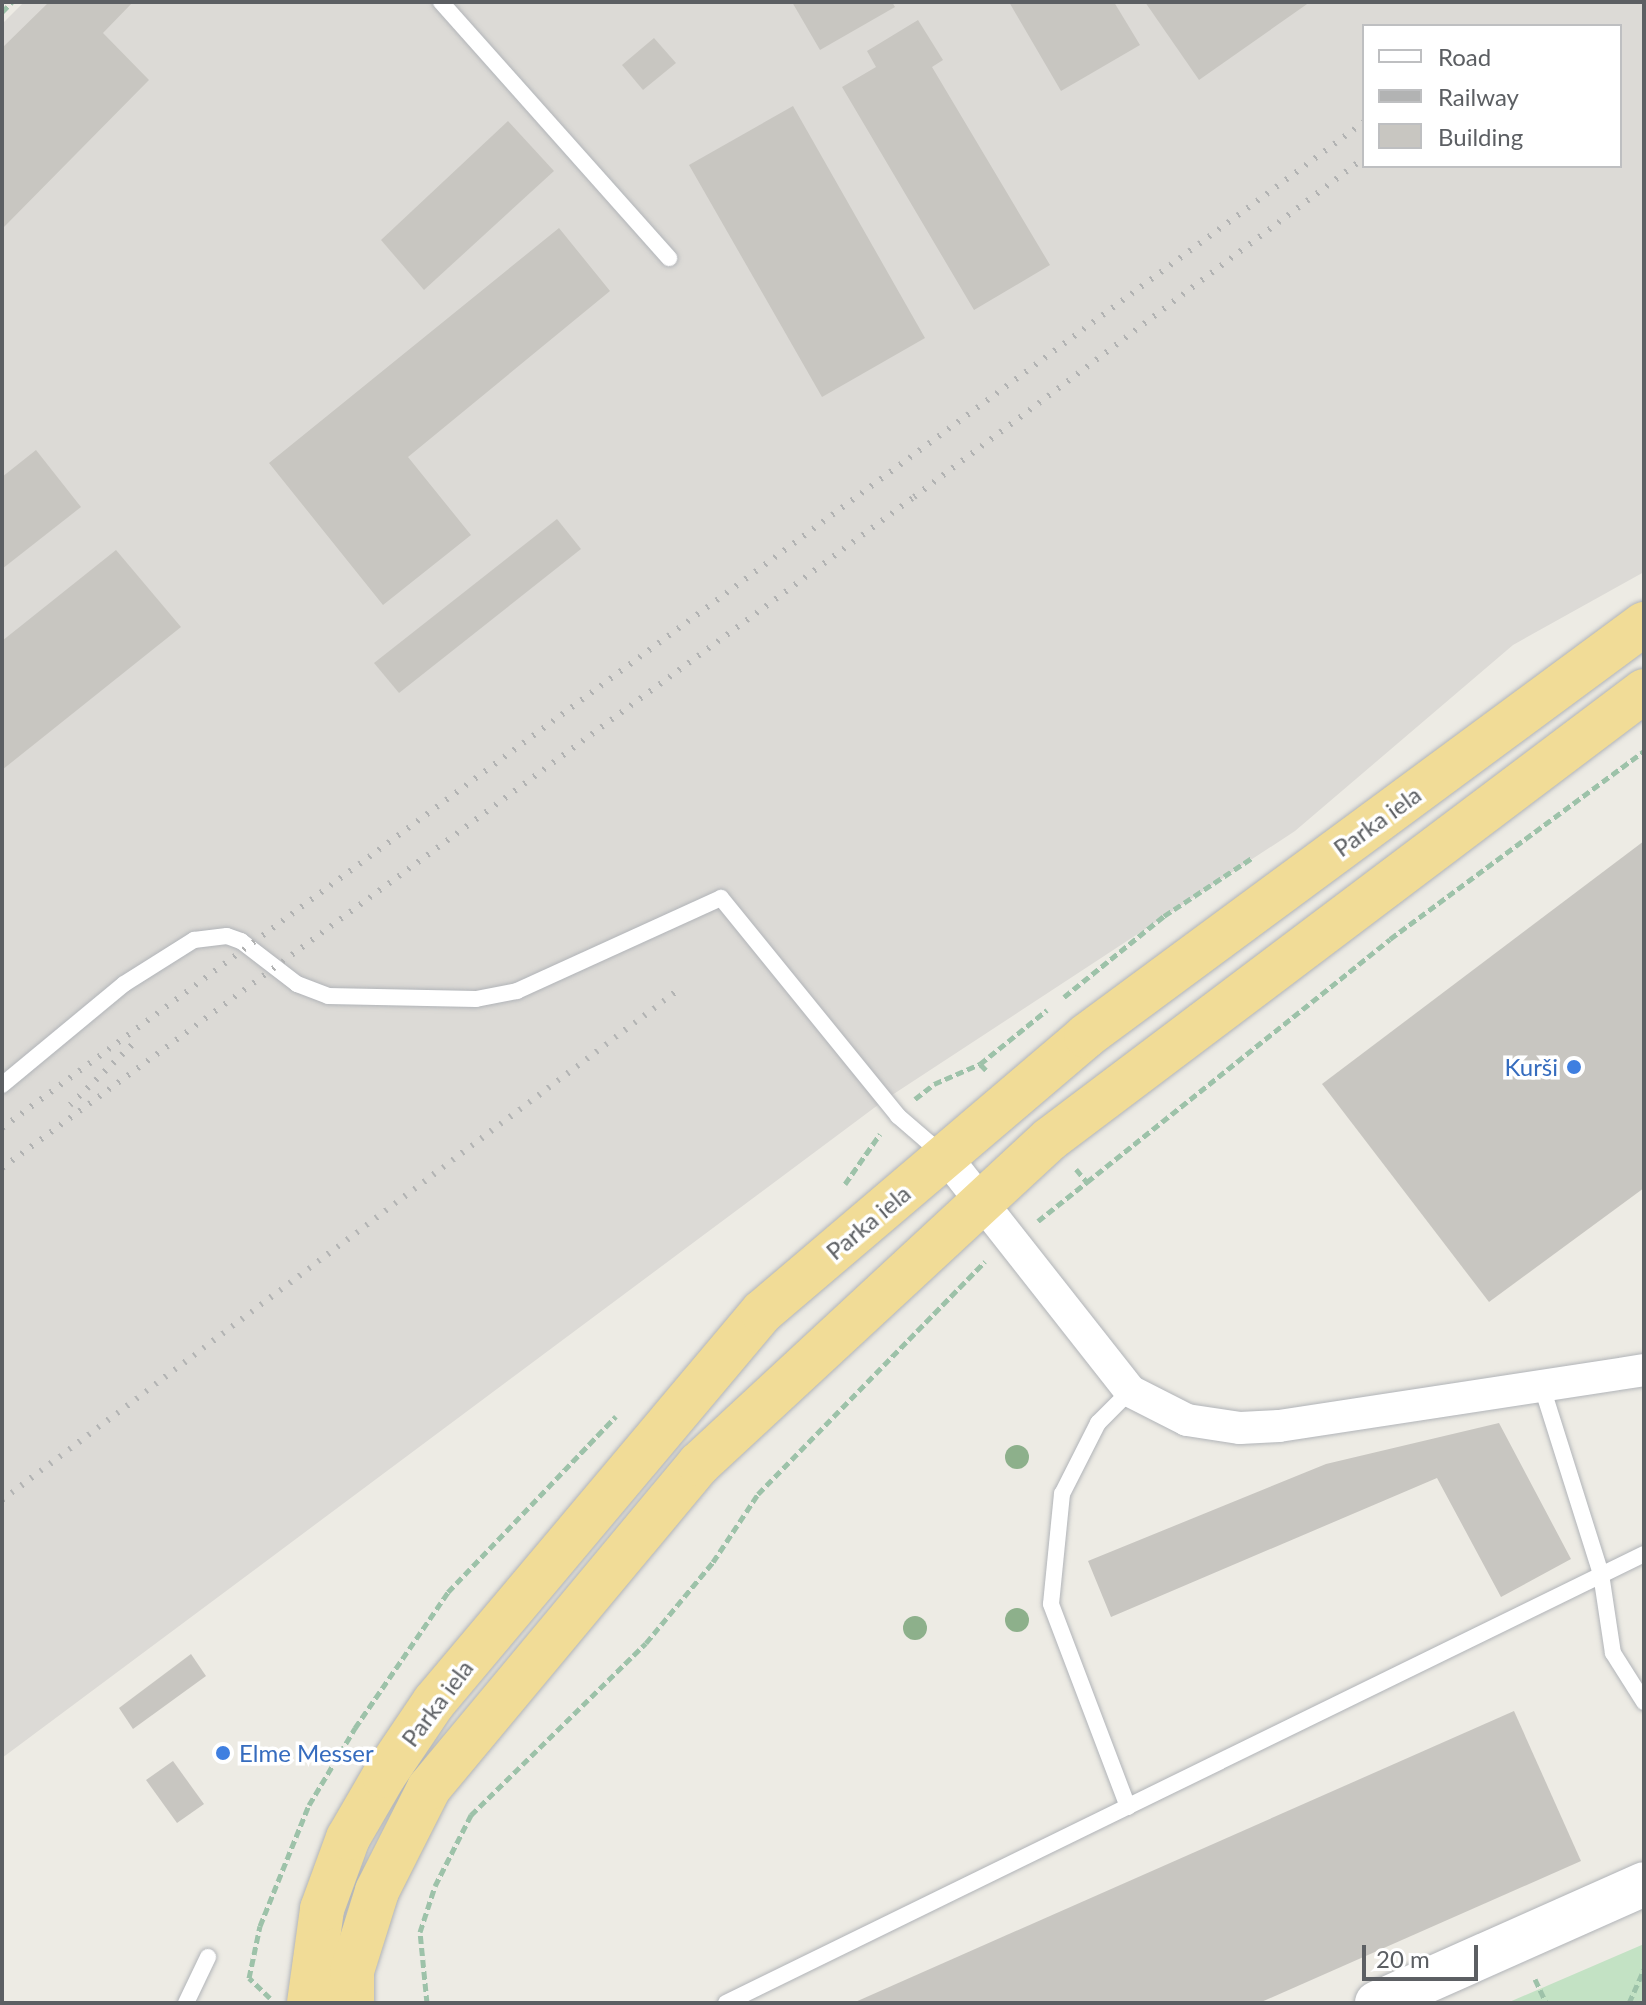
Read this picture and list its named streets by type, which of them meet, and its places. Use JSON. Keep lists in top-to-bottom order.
{
  "streets": {
    "highway": ["Parka iela"]
  },
  "places": ["Kurši", "Elme Messer"],
  "legend": ["Road", "Railway", "Building"],
  "scale_bar": "20 m"
}
